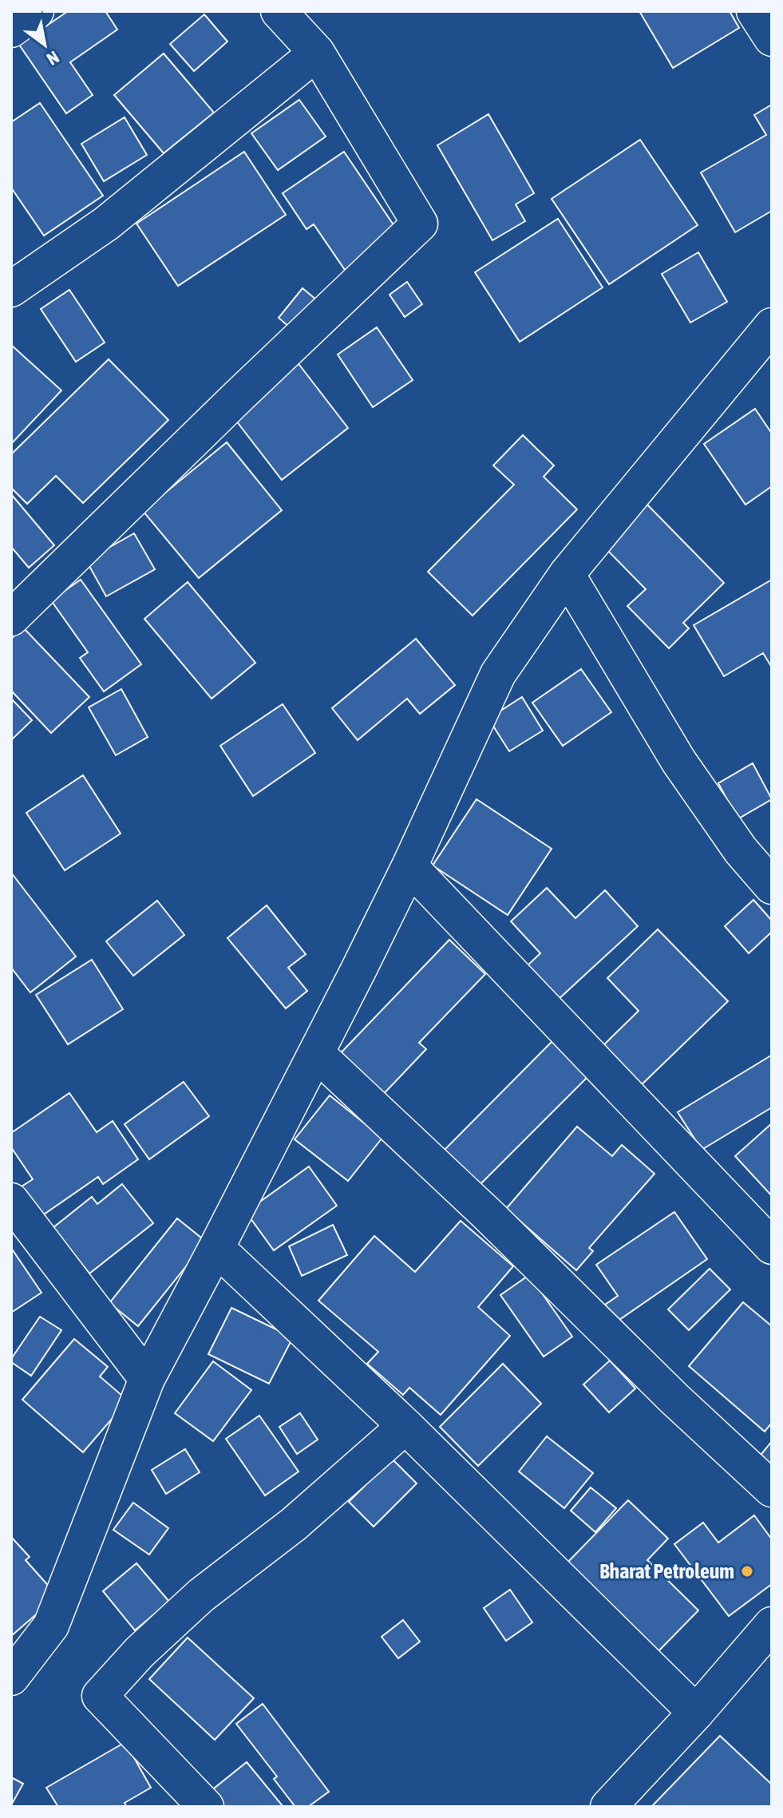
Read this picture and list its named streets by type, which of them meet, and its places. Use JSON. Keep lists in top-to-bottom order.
{
  "places": ["Bharat Petroleum"],
  "north": "bottom right"
}
